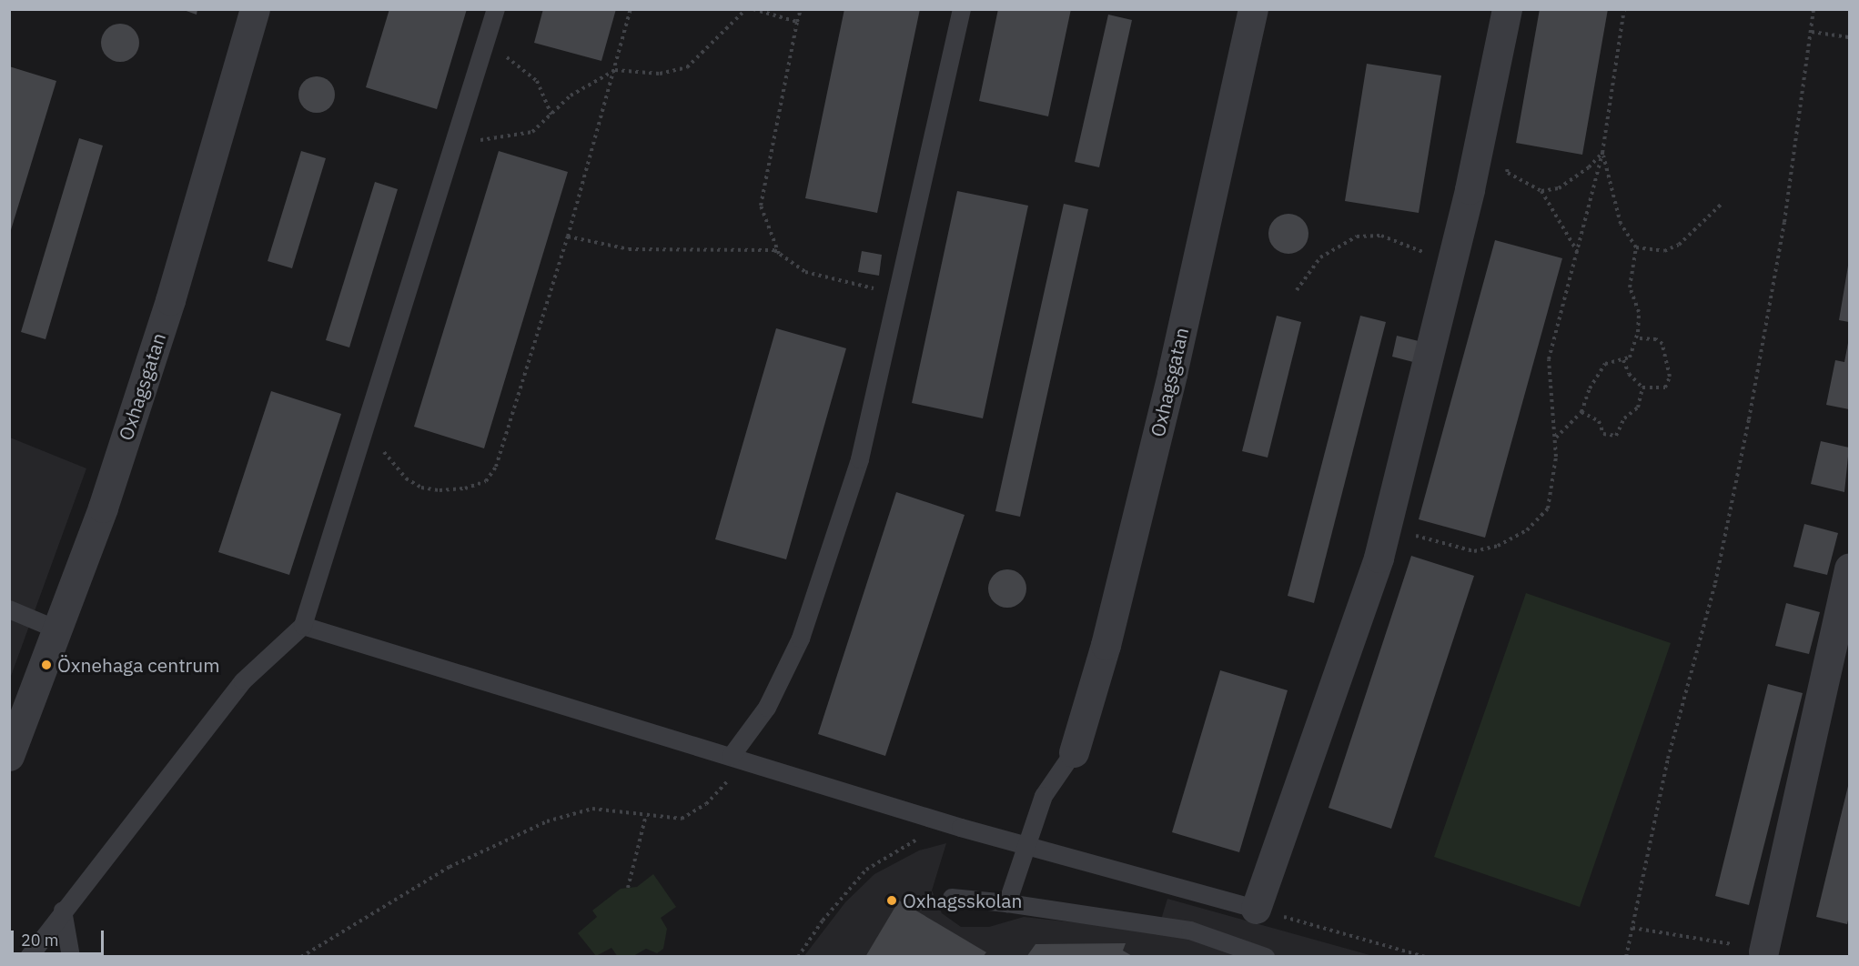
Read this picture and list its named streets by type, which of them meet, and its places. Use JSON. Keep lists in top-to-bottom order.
{
  "streets": {
    "street": ["Oxhagsgatan"]
  },
  "places": ["Öxnehaga centrum", "Oxhagsskolan"],
  "scale_bar": "20 m"
}
